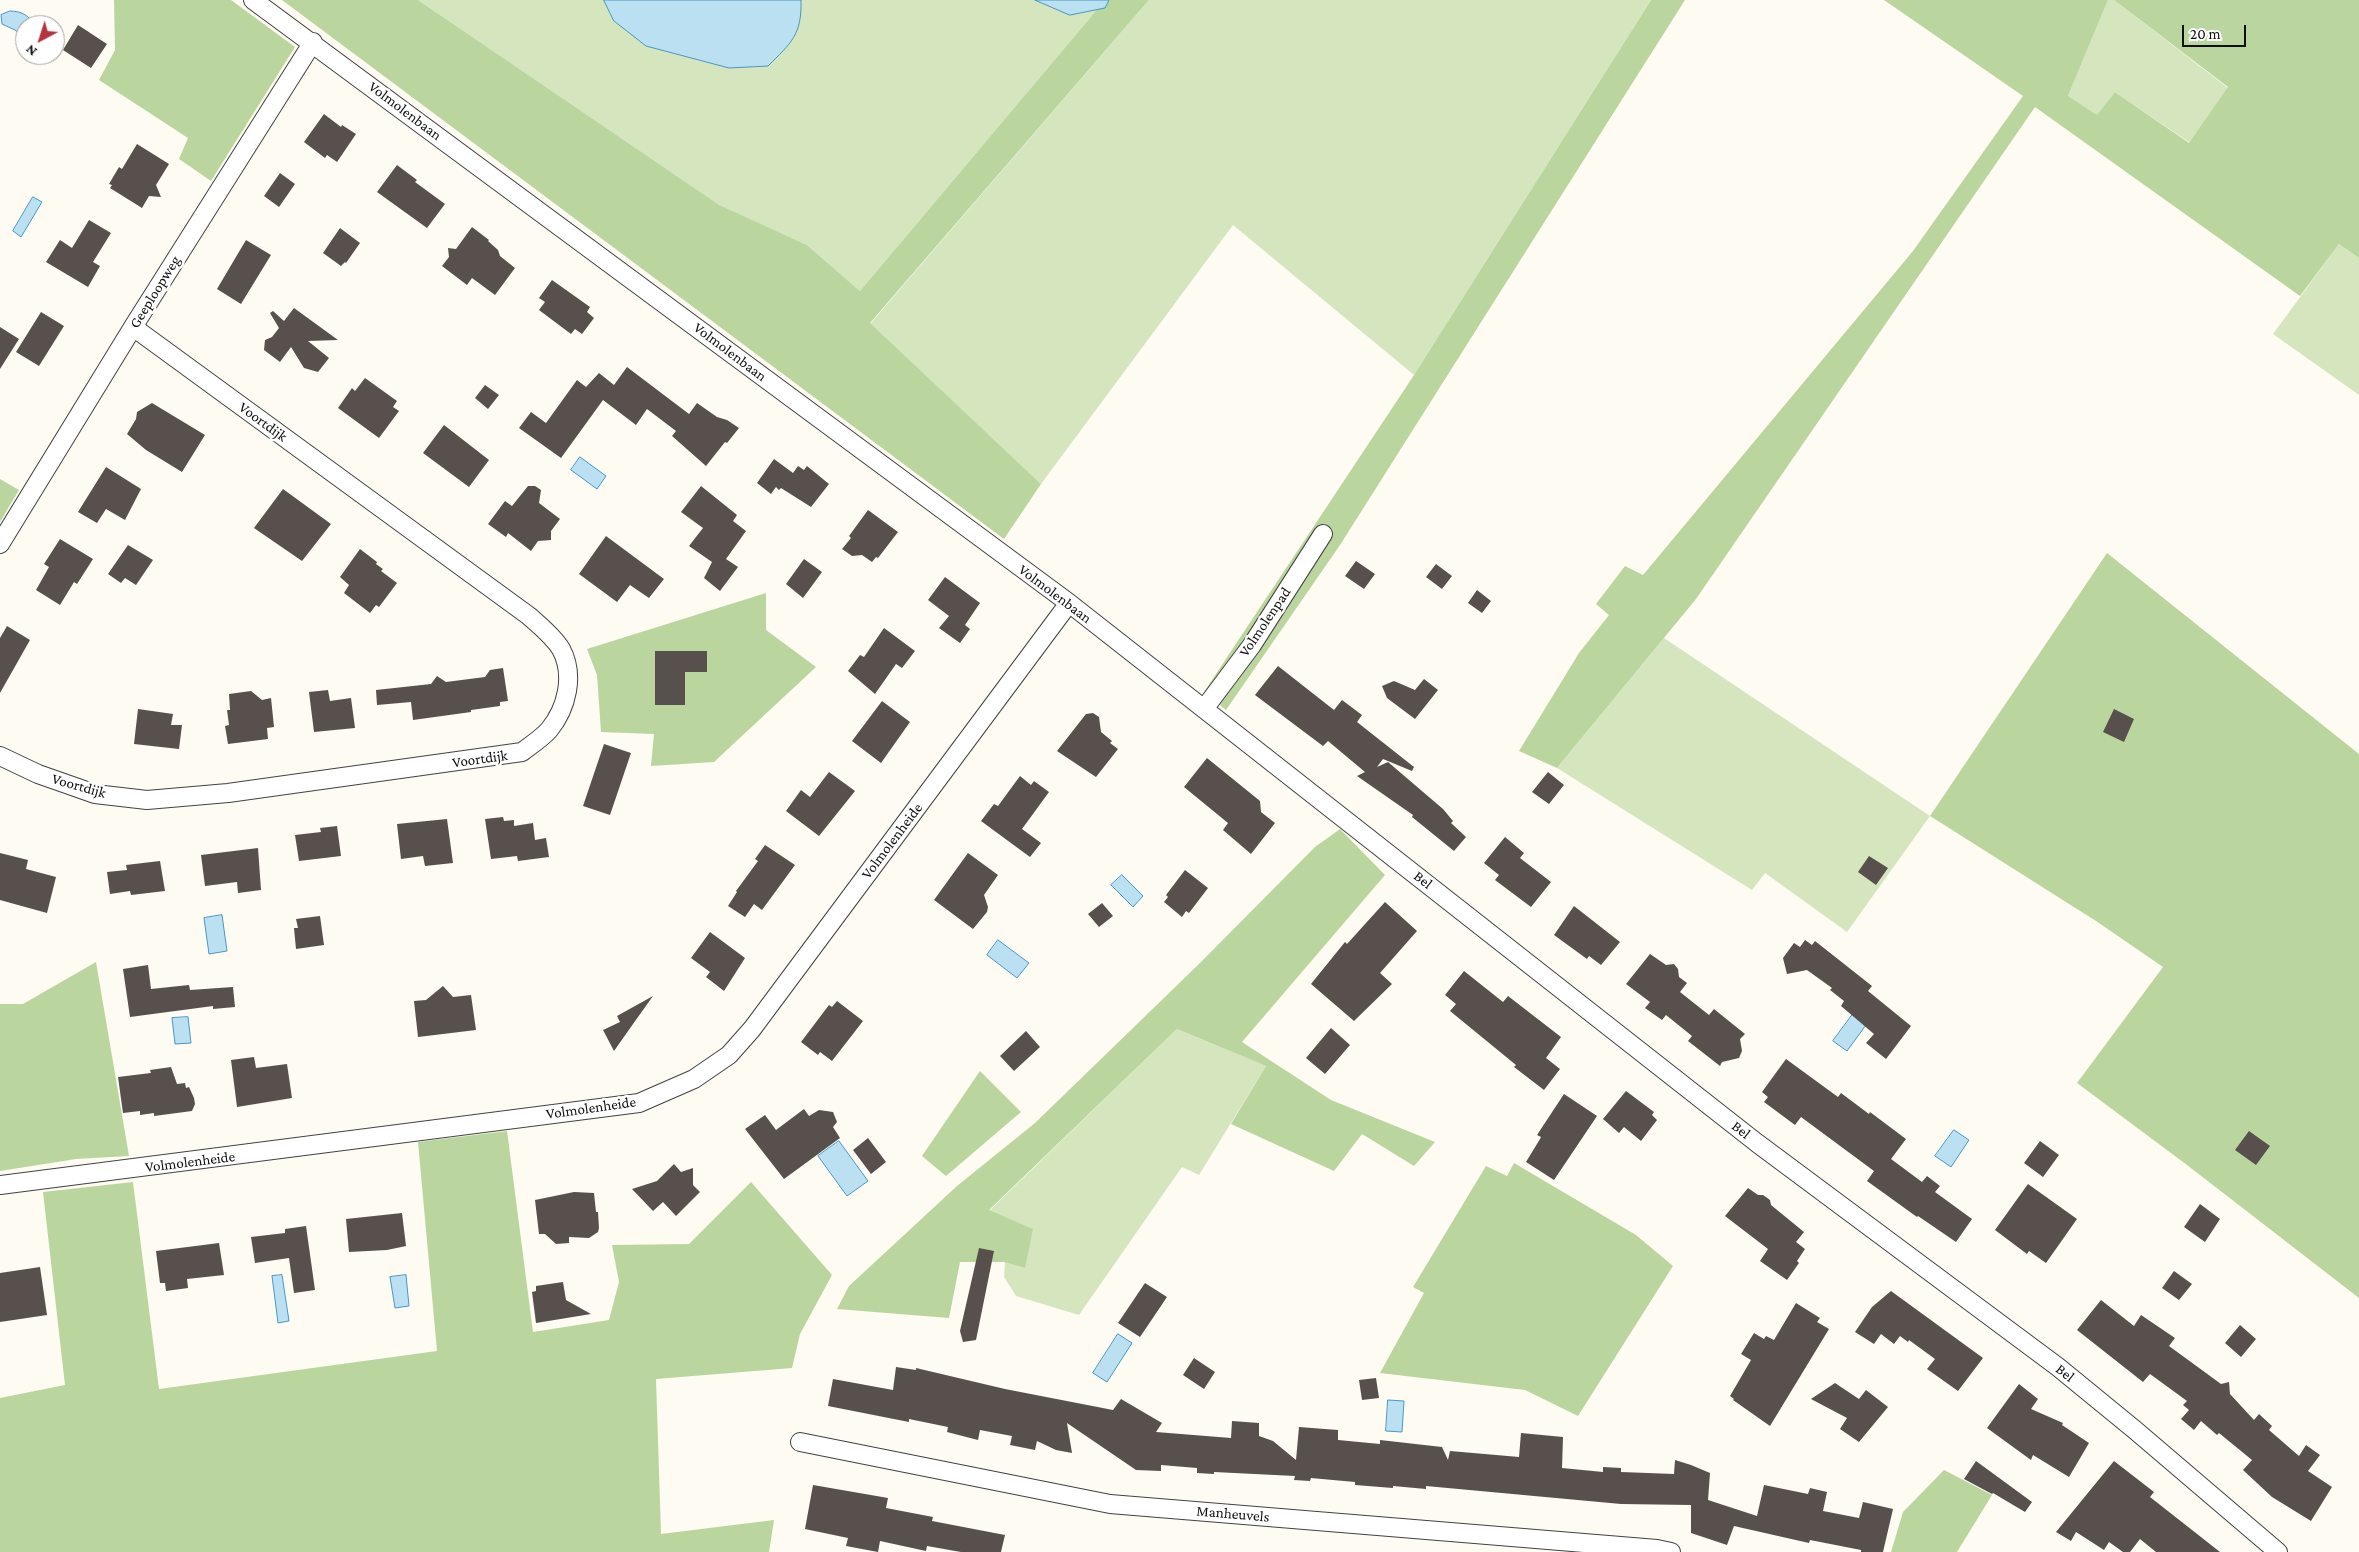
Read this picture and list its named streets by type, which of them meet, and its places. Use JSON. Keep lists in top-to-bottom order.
{
  "streets": {
    "street": [
      "Volmolenbaan",
      "Geeploopweg",
      "Voortdijk",
      "Volmolenpad",
      "Volmolenheide",
      "Bel",
      "Manheuvels"
    ]
  },
  "crossings": [
    ["Volmolenbaan", "Geeploopweg"],
    ["Volmolenbaan", "Volmolenpad"],
    ["Volmolenbaan", "Volmolenheide"],
    ["Volmolenbaan", "Bel"],
    ["Geeploopweg", "Voortdijk"],
    ["Volmolenpad", "Bel"]
  ],
  "scale_bar": "20 m",
  "north": "bottom left"
}
